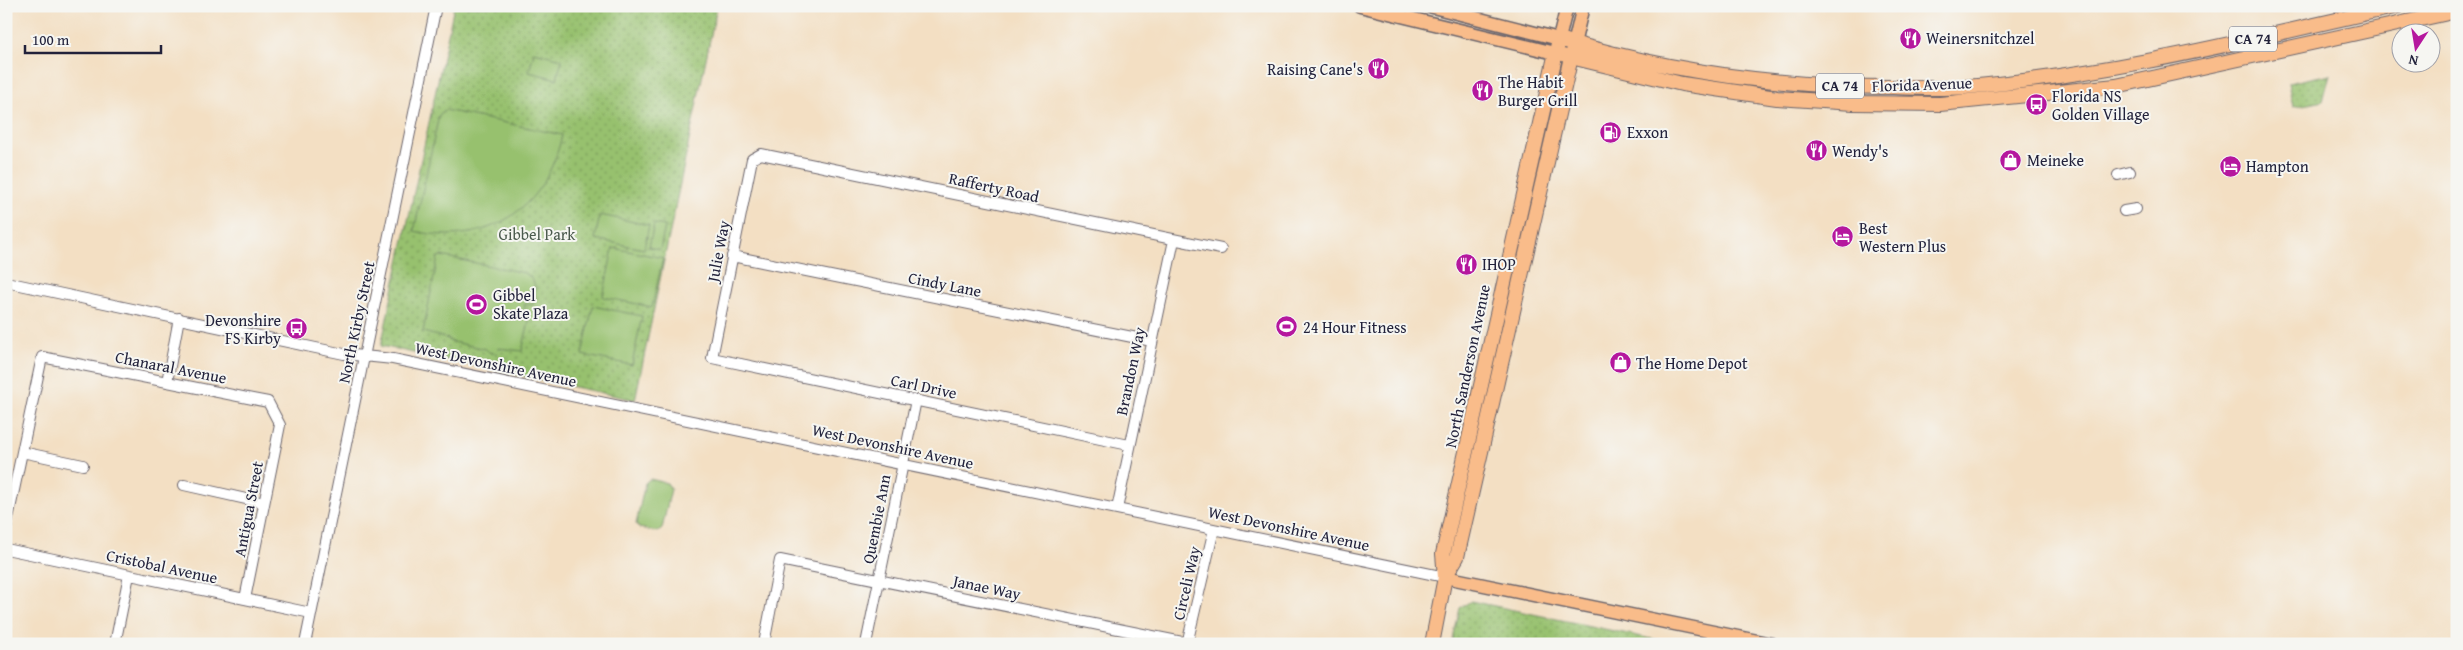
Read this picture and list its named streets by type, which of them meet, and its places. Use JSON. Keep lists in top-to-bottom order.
{
  "streets": {
    "highway": ["CA 74", "Florida Avenue", "North Sanderson Avenue"],
    "main road": ["West Devonshire Avenue"],
    "street": [
      "Rafferty Road",
      "Julie Way",
      "Cindy Lane",
      "North Kirby Street",
      "Chanaral Avenue",
      "Brandon Way",
      "Carl Drive",
      "Antigua Street",
      "Quembie Ann",
      "Cristobal Avenue",
      "Circeli Way",
      "Janae Way"
    ]
  },
  "crossings": [
    ["Florida Avenue", "North Sanderson Avenue"],
    ["Rafferty Road", "Julie Way"],
    ["Rafferty Road", "Brandon Way"],
    ["Julie Way", "Cindy Lane"],
    ["Julie Way", "Carl Drive"],
    ["Cindy Lane", "Brandon Way"],
    ["North Kirby Street", "West Devonshire Avenue"],
    ["North Kirby Street", "Cristobal Avenue"],
    ["West Devonshire Avenue", "North Sanderson Avenue"],
    ["West Devonshire Avenue", "Brandon Way"],
    ["West Devonshire Avenue", "Quembie Ann"],
    ["West Devonshire Avenue", "Circeli Way"],
    ["Chanaral Avenue", "Antigua Street"],
    ["Brandon Way", "Carl Drive"],
    ["Carl Drive", "Quembie Ann"],
    ["Antigua Street", "Cristobal Avenue"],
    ["Quembie Ann", "Janae Way"],
    ["Circeli Way", "Janae Way"]
  ],
  "parks": ["Gibbel Park"],
  "places": {
    "restaurant": [
      "Weinersnitchzel",
      "Raising Cane's",
      "The Habit Burger Grill",
      "Wendy's",
      "IHOP"
    ],
    "bus stop": ["Florida NS Golden Village", "Devonshire FS Kirby"],
    "fuel station": ["Exxon"],
    "shop": ["Meineke", "The Home Depot"],
    "hotel": ["Hampton", "Best Western Plus"],
    "sports": ["Gibbel Skate Plaza", "24 Hour Fitness"]
  },
  "scale_bar": "100 m",
  "north": "bottom"
}
